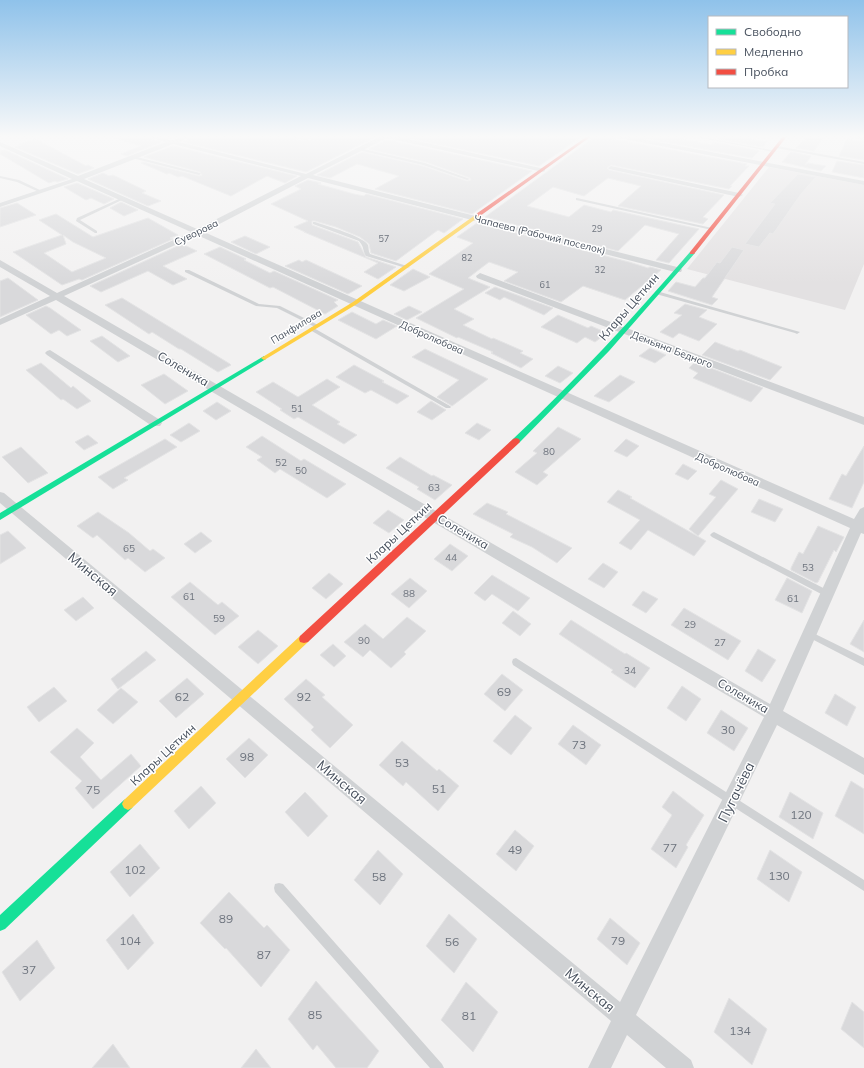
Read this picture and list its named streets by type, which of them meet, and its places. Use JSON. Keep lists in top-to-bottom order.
{
  "streets": {
    "street": [
      "Суворова",
      "Чапаева (Рабочий поселок)",
      "Клары Цеткин",
      "Панфилова",
      "Добролюбова",
      "Демьяна Бедного",
      "Соленика",
      "Минская",
      "Пугачёва"
    ]
  },
  "crossings": [
    ["Суворова", "Добролюбова"],
    ["Суворова", "Соленика"],
    ["Чапаева (Рабочий поселок)", "Клары Цеткин"],
    ["Чапаева (Рабочий поселок)", "Панфилова"],
    ["Клары Цеткин", "Добролюбова"],
    ["Клары Цеткин", "Демьяна Бедного"],
    ["Клары Цеткин", "Соленика"],
    ["Клары Цеткин", "Минская"],
    ["Панфилова", "Добролюбова"],
    ["Панфилова", "Соленика"],
    ["Панфилова", "Минская"],
    ["Добролюбова", "Пугачёва"],
    ["Соленика", "Пугачёва"],
    ["Минская", "Пугачёва"]
  ],
  "house_numbers": [
    "29",
    "57",
    "82",
    "32",
    "61",
    "51",
    "80",
    "52",
    "50",
    "63",
    "65",
    "44",
    "53",
    "88",
    "61",
    "61",
    "59",
    "29",
    "90",
    "27",
    "34",
    "69",
    "62",
    "92",
    "30",
    "73",
    "98",
    "53",
    "51",
    "75",
    "120",
    "77",
    "49",
    "102",
    "130",
    "58",
    "89",
    "104",
    "79",
    "56",
    "87",
    "37",
    "85",
    "81",
    "134"
  ],
  "legend": ["Свободно", "Медленно", "Пробка"]
}
